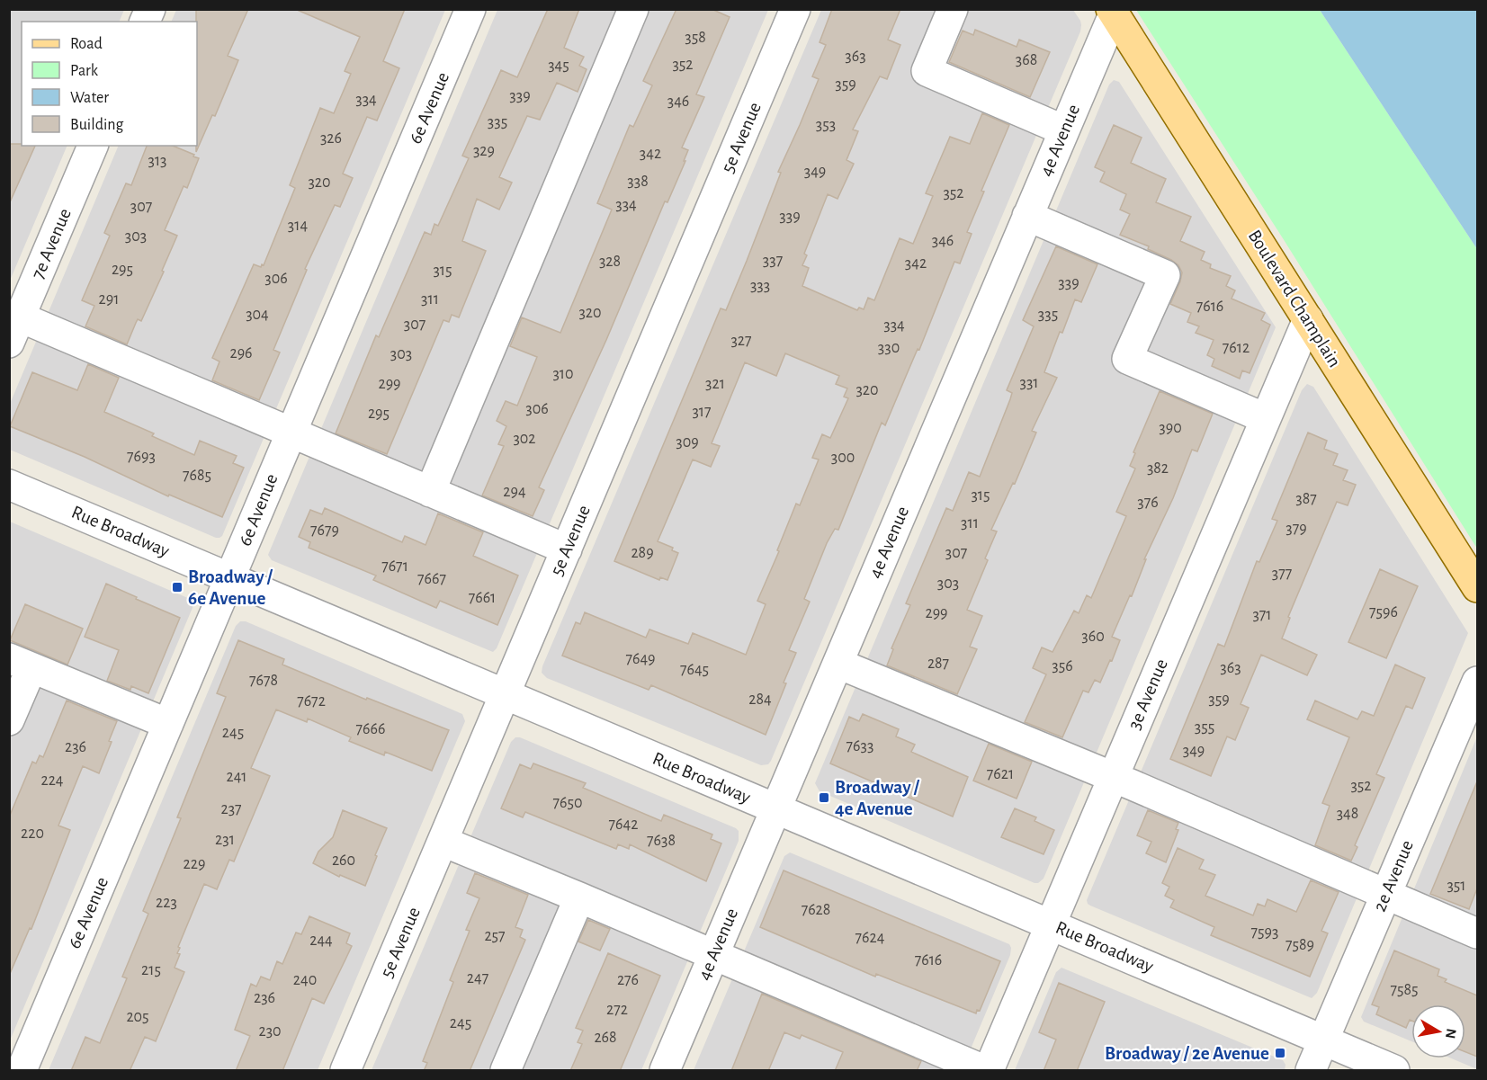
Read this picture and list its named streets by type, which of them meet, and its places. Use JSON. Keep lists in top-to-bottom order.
{
  "streets": {
    "main road": ["Boulevard Champlain"],
    "street": [
      "6e Avenue",
      "5e Avenue",
      "4e Avenue",
      "7e Avenue",
      "Rue Broadway",
      "3e Avenue",
      "2e Avenue"
    ]
  },
  "crossings": [
    ["6e Avenue", "Rue Broadway"],
    ["5e Avenue", "Rue Broadway"],
    ["4e Avenue", "Boulevard Champlain"],
    ["4e Avenue", "Rue Broadway"],
    ["Boulevard Champlain", "3e Avenue"],
    ["Rue Broadway", "3e Avenue"],
    ["Rue Broadway", "2e Avenue"]
  ],
  "places": {
    "transit": ["Broadway / 6e Avenue", "Broadway / 4e Avenue", "Broadway / 2e Avenue"]
  },
  "house_numbers": [
    "358",
    "363",
    "368",
    "352",
    "345",
    "359",
    "339",
    "334",
    "346",
    "335",
    "353",
    "326",
    "329",
    "342",
    "313",
    "349",
    "338",
    "320",
    "352",
    "334",
    "307",
    "339",
    "314",
    "303",
    "346",
    "337",
    "328",
    "342",
    "295",
    "315",
    "306",
    "339",
    "333",
    "291",
    "311",
    "7616",
    "320",
    "304",
    "335",
    "307",
    "334",
    "327",
    "330",
    "7612",
    "296",
    "303",
    "310",
    "331",
    "299",
    "321",
    "320",
    "306",
    "317",
    "295",
    "390",
    "302",
    "309",
    "7693",
    "300",
    "382",
    "7685",
    "294",
    "315",
    "387",
    "376",
    "311",
    "379",
    "7679",
    "289",
    "307",
    "7671",
    "377",
    "7667",
    "303",
    "7661",
    "7596",
    "299",
    "371",
    "360",
    "7649",
    "287",
    "356",
    "363",
    "7645",
    "7678",
    "284",
    "359",
    "7672",
    "355",
    "7666",
    "245",
    "7633",
    "236",
    "349",
    "7621",
    "241",
    "224",
    "352",
    "7650",
    "237",
    "348",
    "7642",
    "220",
    "231",
    "7638",
    "260",
    "229",
    "351",
    "223",
    "7628",
    "7593",
    "257",
    "7624",
    "244",
    "7589",
    "7616",
    "215",
    "247",
    "240",
    "276",
    "7585",
    "236",
    "272",
    "205",
    "245",
    "230",
    "268"
  ],
  "legend": [
    "Road",
    "Park",
    "Water",
    "Building"
  ],
  "north": "right"
}
